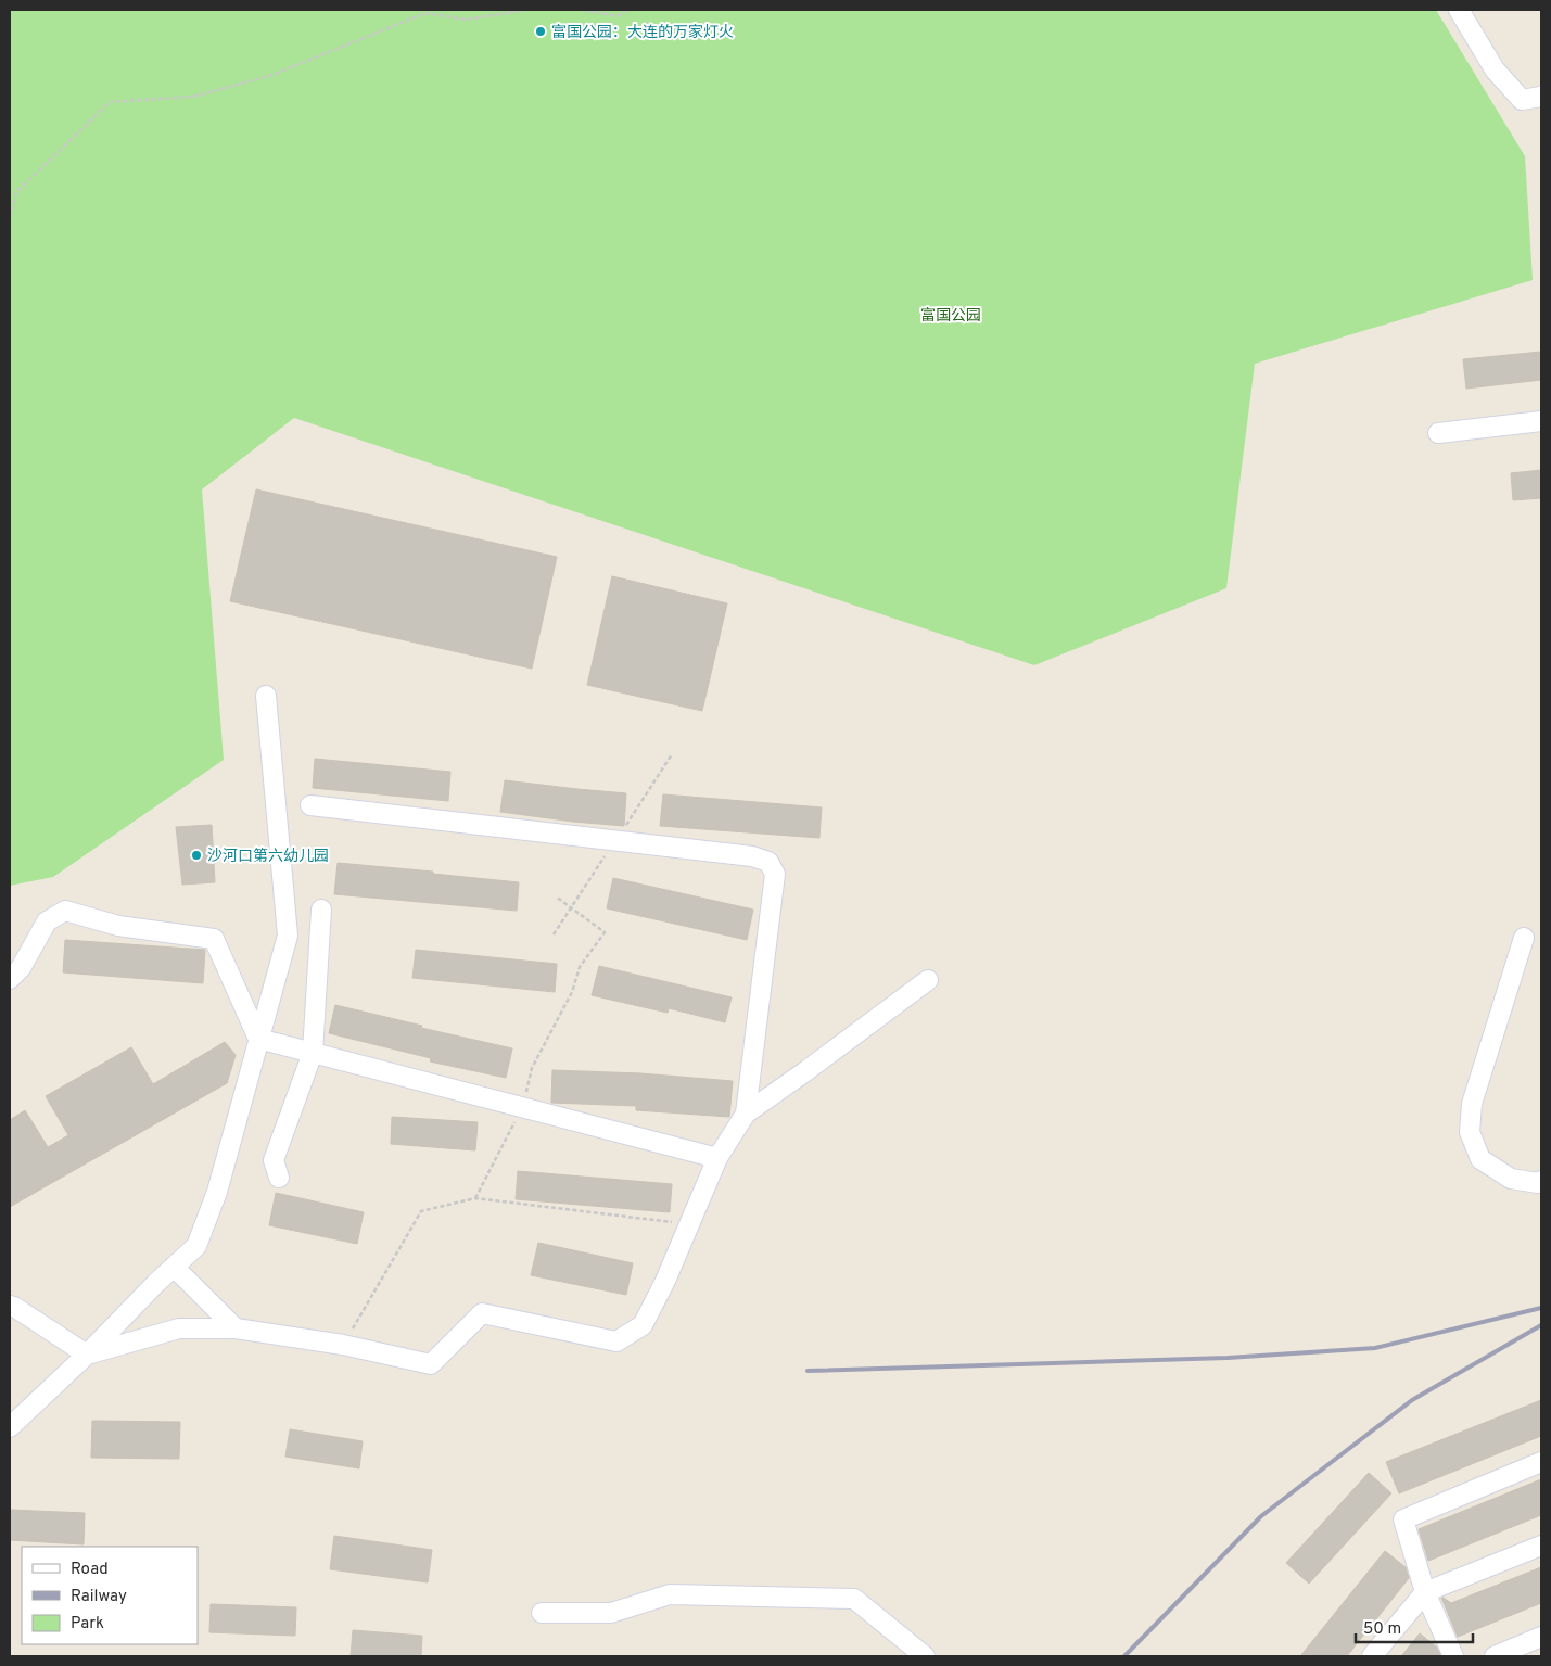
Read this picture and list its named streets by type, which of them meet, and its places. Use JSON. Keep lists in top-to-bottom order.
{
  "parks": ["富国公园"],
  "places": ["富国公园：大连的万家灯火", "沙河口第六幼儿园"],
  "legend": ["Road", "Railway", "Park"],
  "scale_bar": "50 m"
}
